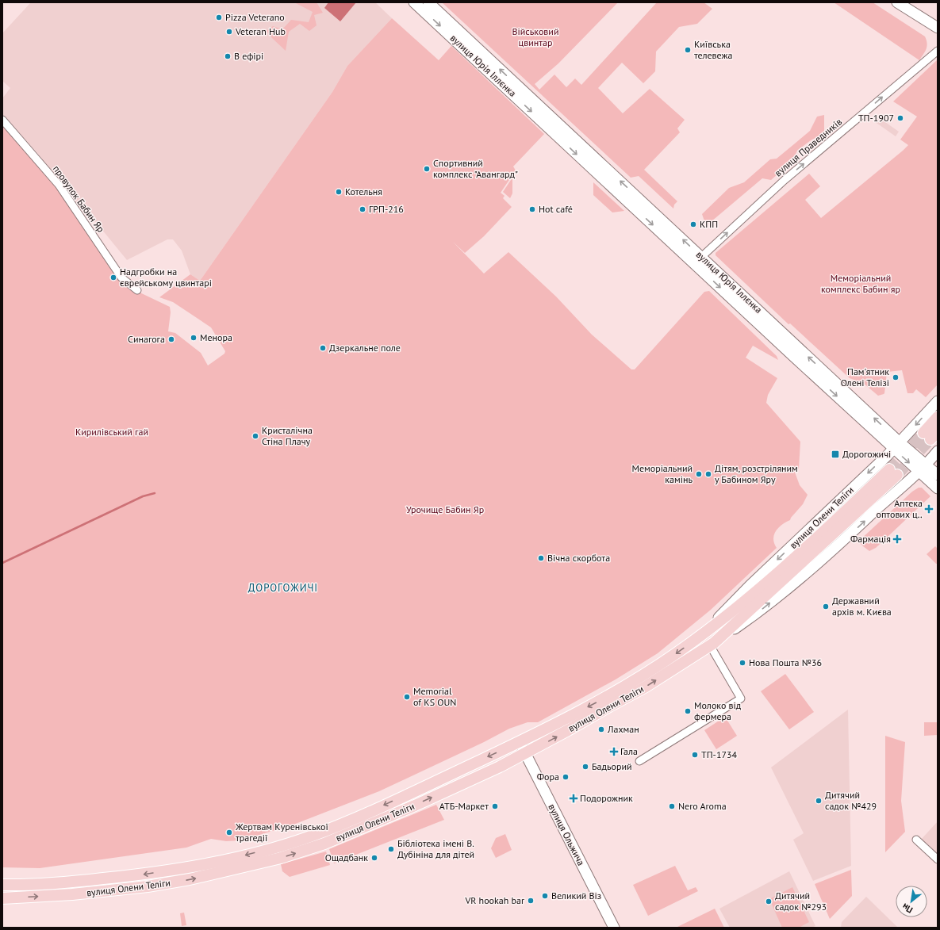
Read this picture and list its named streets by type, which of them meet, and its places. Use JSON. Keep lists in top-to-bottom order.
{
  "streets": {
    "main road": ["вулиця Юрія Іллєнка", "вулиця Олени Теліги", "вулиця Ольжича"],
    "street": ["вулиця Праведників", "провулок Бабин Яр"]
  },
  "crossings": [
    ["вулиця Юрія Іллєнка", "вулиця Праведників"],
    ["вулиця Юрія Іллєнка", "вулиця Олени Теліги"],
    ["вулиця Олени Теліги", "вулиця Ольжича"]
  ],
  "one_way": ["вулиця Праведників"],
  "districts": ["ДОРОГОЖИЧІ"],
  "parks": [
    "Військовий цвинтар",
    "Меморіальний комплекс Бабин яр",
    "Кирилівський гай",
    "Урочище Бабин Яр"
  ],
  "places": {
    "other": [
      "Pizza Veterano",
      "Veteran Hub",
      "Київська телевежа",
      "В ефірі",
      "ТП-1907",
      "Спортивний комплекс \"Авангард\"",
      "Котельня",
      "ГРП-216",
      "Hot café",
      "КПП",
      "Надгробки на єврейському цвинтарі",
      "Менора",
      "Синагога",
      "Дзеркальне поле",
      "Пам'ятник Олені Телізі",
      "Кристалічна Стіна Плачу",
      "Меморіальний камінь",
      "Дітям, розстріляним у Бабином Яру",
      "Вічна скорбота",
      "Державний архів м. Києва",
      "Нова Пошта №36",
      "Memorial of KS OUN",
      "Молоко від фермера",
      "Лахман",
      "ТП-1734",
      "Бадьорий",
      "Фора",
      "Дитячий садок №429",
      "АТБ-Маркет",
      "Nero Aroma",
      "Жертвам Куренівської трагедії",
      "Бібліотека імені В. Дубініна для дітей",
      "Ощадбанк",
      "Великий Віз",
      "VR hookah bar",
      "Дитячий садок №293"
    ],
    "transit": ["Дорогожичі"],
    "health": [
      "Аптека оптових ц‥",
      "Фармація",
      "Гала",
      "Подорожник"
    ]
  },
  "north": "bottom left"
}
